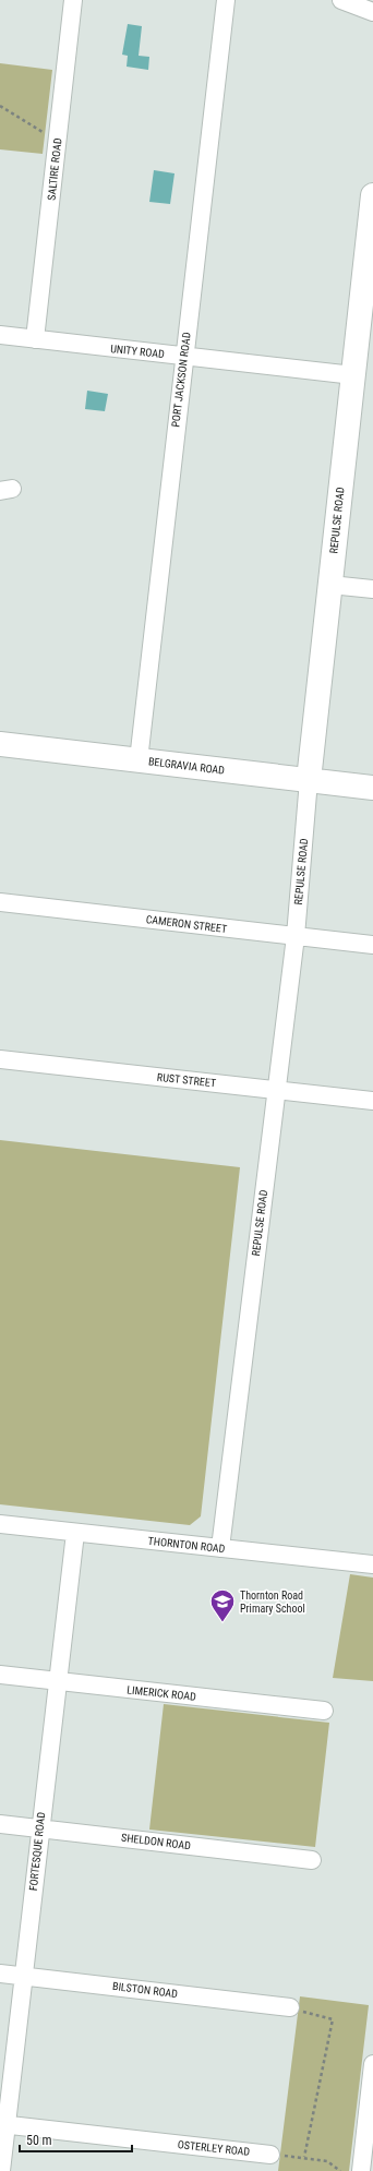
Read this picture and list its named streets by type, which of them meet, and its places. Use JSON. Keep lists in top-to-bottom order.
{
  "streets": {
    "street": [
      "SALTIRE ROAD",
      "UNITY ROAD",
      "PORT JACKSON ROAD",
      "REPULSE ROAD",
      "BELGRAVIA ROAD",
      "CAMERON STREET",
      "RUST STREET",
      "THORNTON ROAD",
      "LIMERICK ROAD",
      "SHELDON ROAD",
      "FORTESQUE ROAD",
      "BILSTON ROAD",
      "OSTERLEY ROAD"
    ]
  },
  "crossings": [
    ["SALTIRE ROAD", "UNITY ROAD"],
    ["UNITY ROAD", "PORT JACKSON ROAD"],
    ["UNITY ROAD", "REPULSE ROAD"],
    ["PORT JACKSON ROAD", "BELGRAVIA ROAD"],
    ["REPULSE ROAD", "BELGRAVIA ROAD"],
    ["REPULSE ROAD", "CAMERON STREET"],
    ["REPULSE ROAD", "RUST STREET"],
    ["REPULSE ROAD", "THORNTON ROAD"],
    ["THORNTON ROAD", "FORTESQUE ROAD"],
    ["LIMERICK ROAD", "FORTESQUE ROAD"],
    ["SHELDON ROAD", "FORTESQUE ROAD"],
    ["FORTESQUE ROAD", "BILSTON ROAD"],
    ["FORTESQUE ROAD", "OSTERLEY ROAD"]
  ],
  "places": {
    "school or university": ["Thornton Road Primary School"]
  },
  "scale_bar": "50 m"
}
